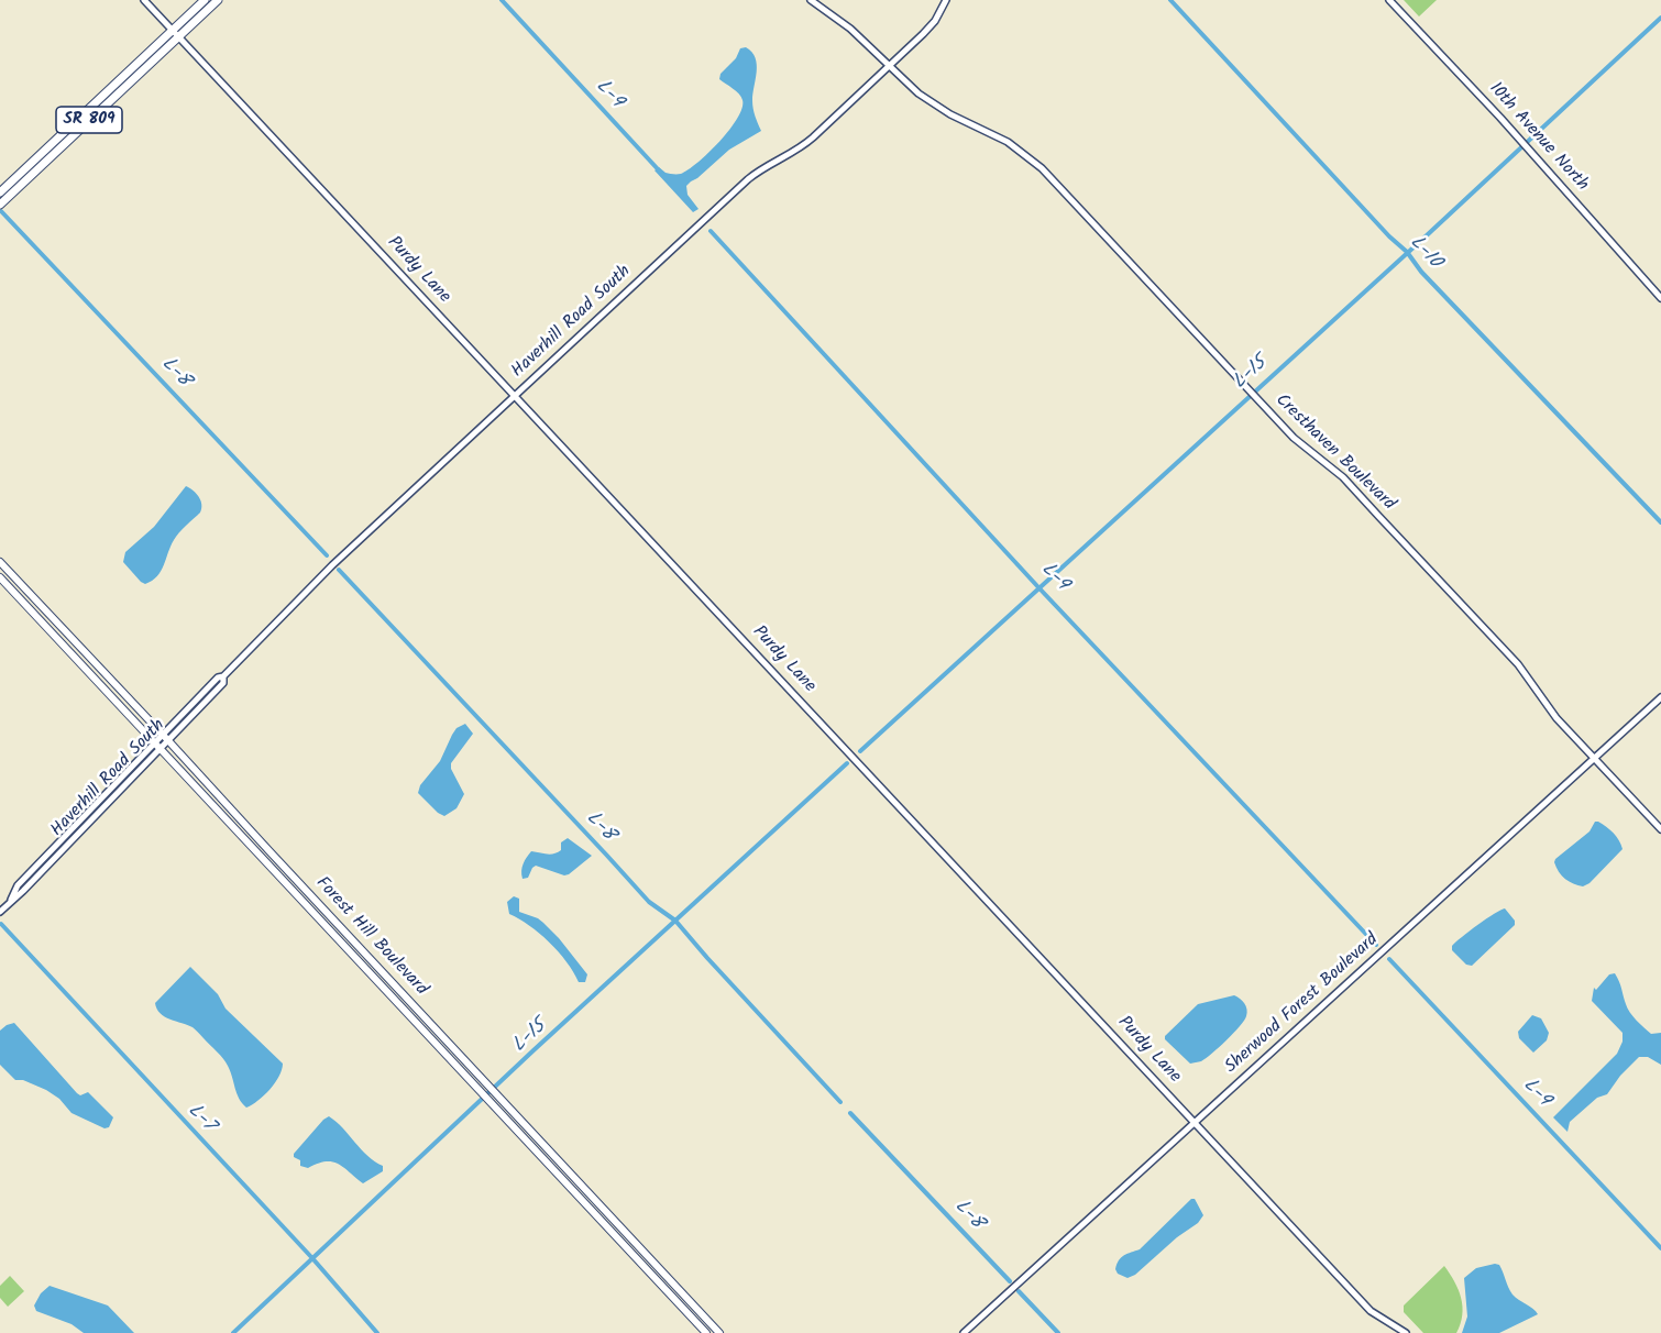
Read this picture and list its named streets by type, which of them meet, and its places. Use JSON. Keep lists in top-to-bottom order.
{
  "streets": {
    "main road": ["SR 809", "Forest Hill Boulevard"],
    "street": [
      "10th Avenue North",
      "Purdy Lane",
      "Haverhill Road South",
      "Cresthaven Boulevard",
      "Sherwood Forest Boulevard"
    ]
  },
  "crossings": [
    ["SR 809", "Purdy Lane"],
    ["Purdy Lane", "Haverhill Road South"],
    ["Purdy Lane", "Sherwood Forest Boulevard"],
    ["Haverhill Road South", "Cresthaven Boulevard"],
    ["Haverhill Road South", "Forest Hill Boulevard"],
    ["Cresthaven Boulevard", "Sherwood Forest Boulevard"]
  ],
  "water": [
    "L-9",
    "L-10",
    "L-8",
    "L-15",
    "L-7"
  ]
}
